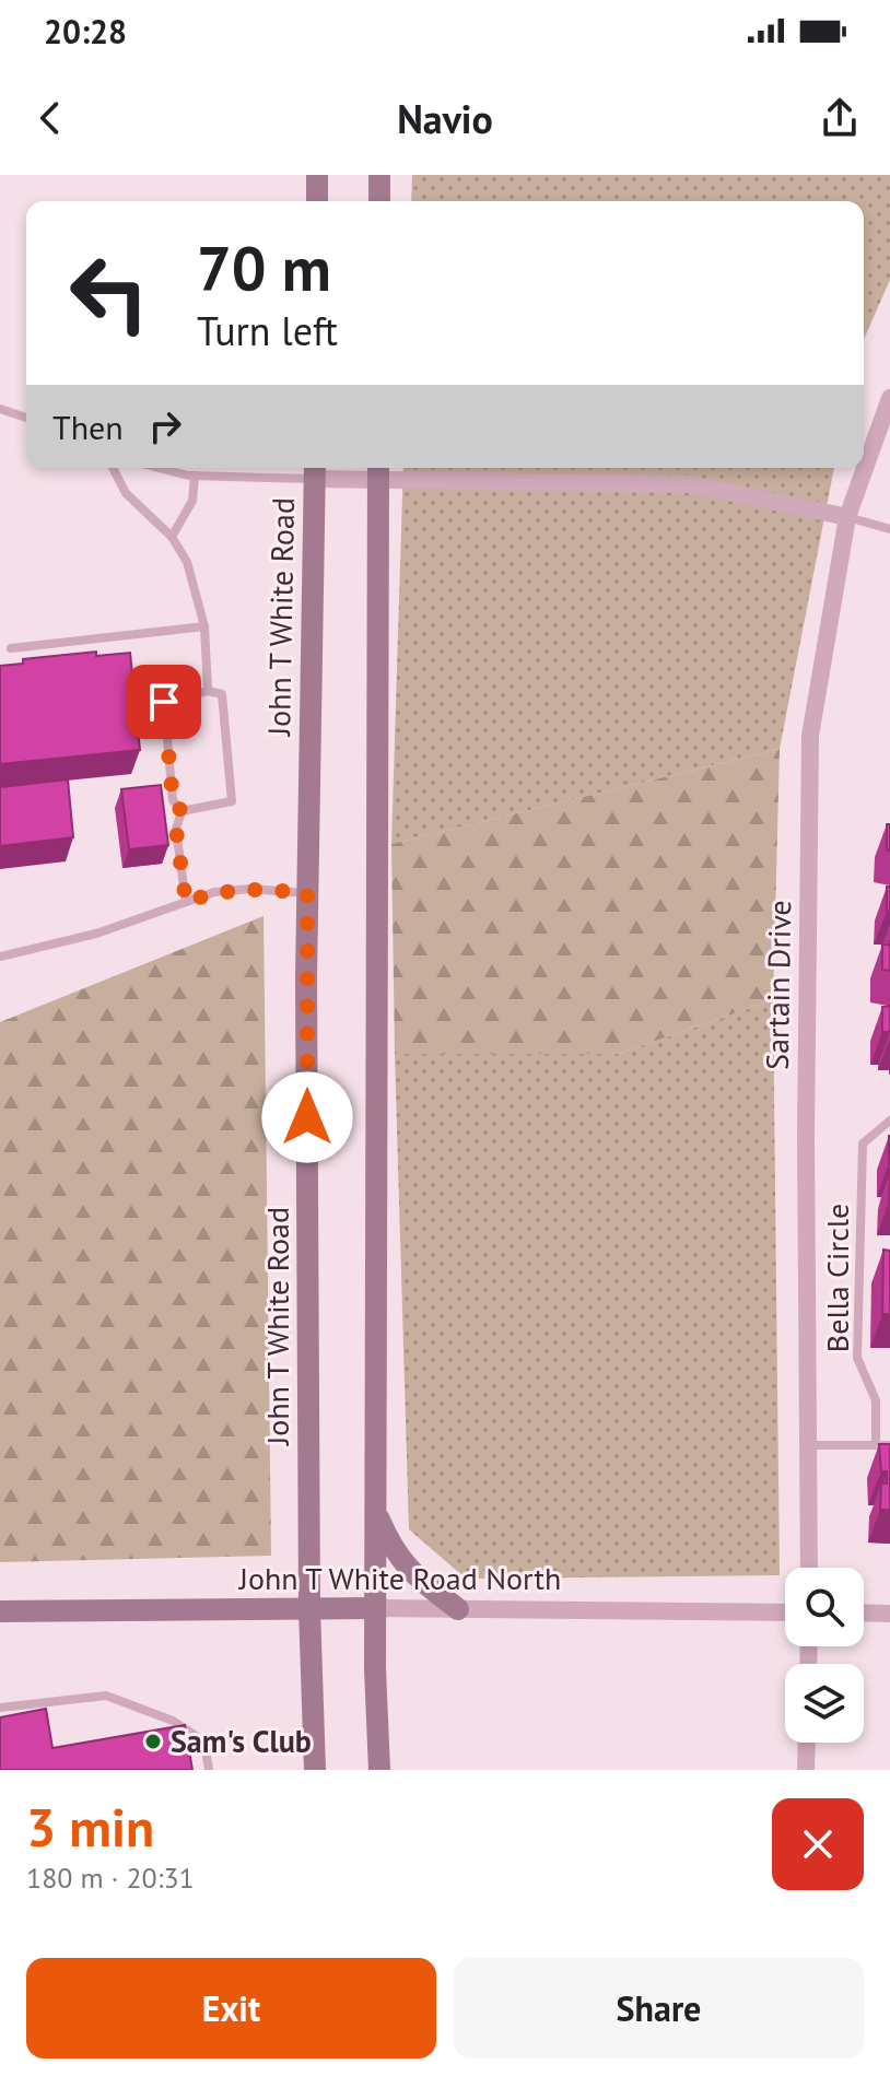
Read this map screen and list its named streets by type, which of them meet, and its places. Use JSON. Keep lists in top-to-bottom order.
{
  "streets": {
    "main road": ["John T White Road", "John T White Road North"],
    "street": ["Sartain Drive"],
    "lane": ["Bella Circle"]
  },
  "crossings": [
    ["John T White Road", "John T White Road North"]
  ],
  "places": ["Sam's Club"],
  "page": {
    "status": "20:28",
    "header": "Navio",
    "turn": ["70 m", "Turn left"],
    "then": "Then",
    "heading": ["3 min", "180 m · 20:31"],
    "buttons": ["Exit", "Share"]
  }
}
